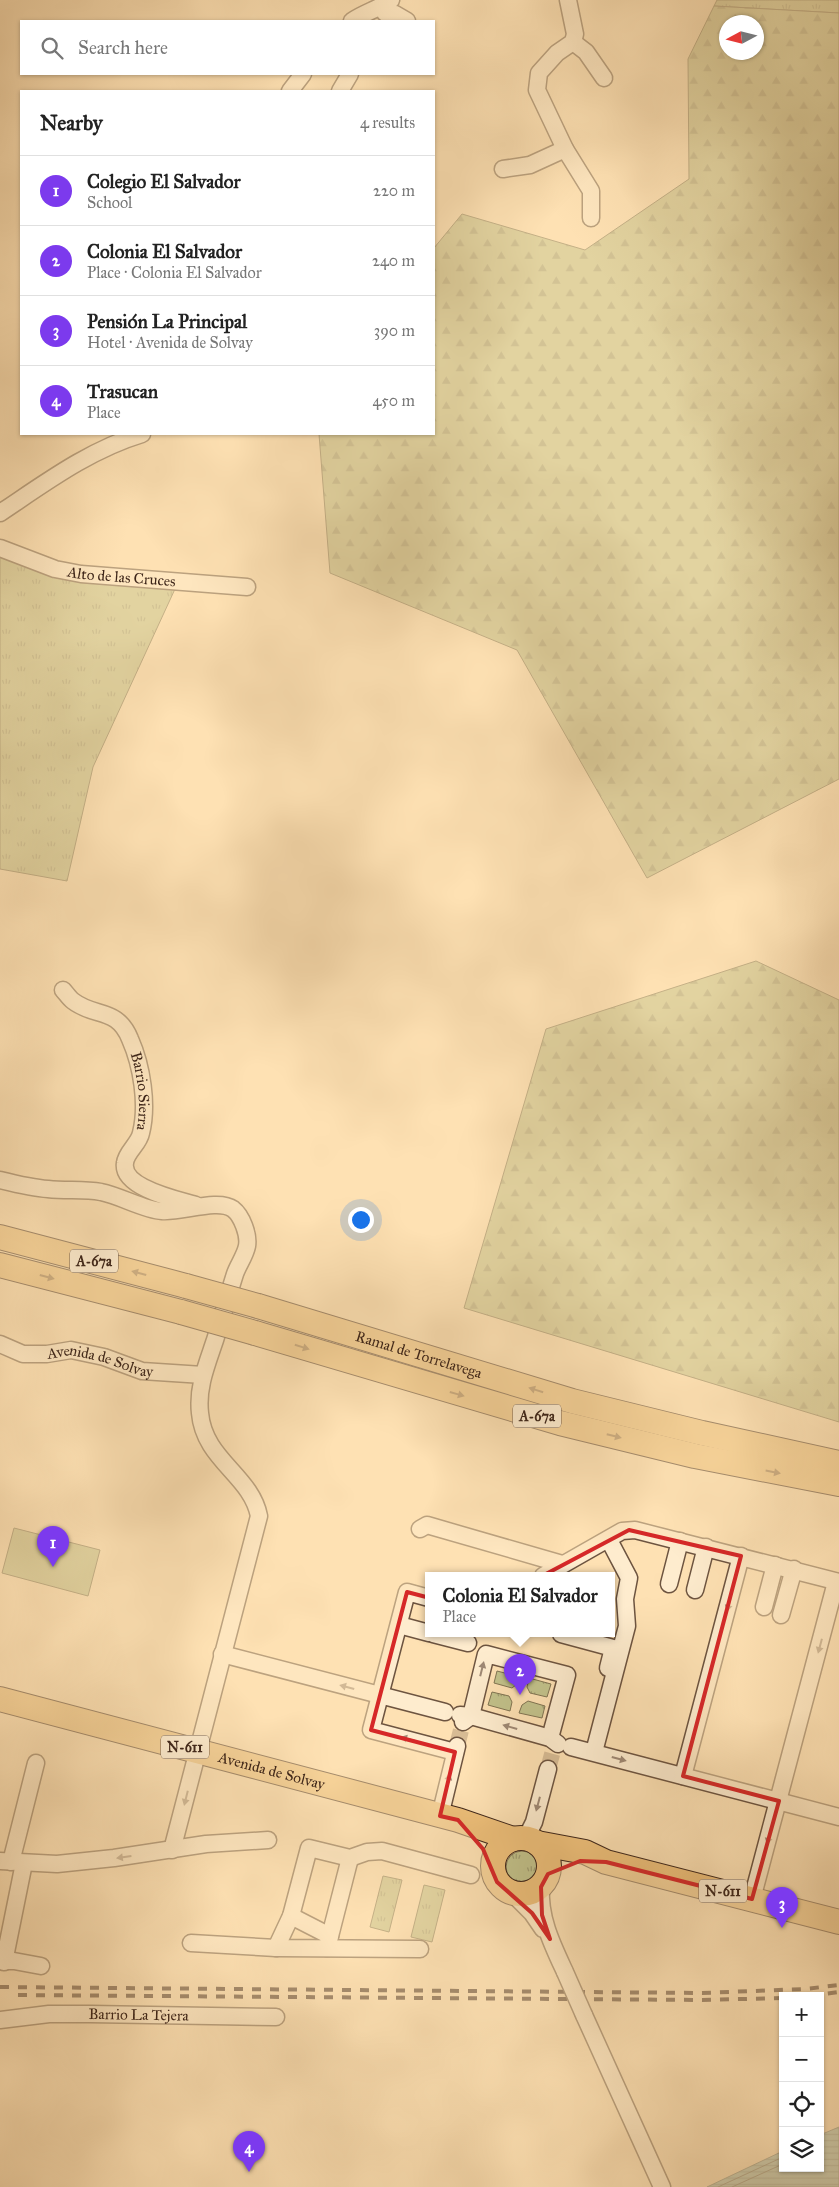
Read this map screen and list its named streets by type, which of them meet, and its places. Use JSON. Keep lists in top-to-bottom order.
{
  "streets": {
    "highway": [
      "A-67a",
      "Ramal de Torrelavega",
      "Avenida de Solvay",
      "N-611"
    ],
    "street": ["Alto de las Cruces", "Barrio Sierra", "Barrio La Tejera"]
  },
  "crossings": [
    ["Barrio Sierra", "Avenida de Solvay"],
    ["Avenida de Solvay", "N-611"]
  ],
  "north": "left",
  "page": {
    "search": "Search here",
    "heading": ["Nearby", "4 results"],
    "list": [
      {
        "mark": "1",
        "name": "Colegio El Salvador",
        "note": "School",
        "value": "220 m"
      },
      {
        "mark": "2",
        "name": "Colonia El Salvador",
        "note": "Place · Colonia El Salvador",
        "value": "240 m"
      },
      {
        "mark": "3",
        "name": "Pensión La Principal",
        "note": "Hotel · Avenida de Solvay",
        "value": "390 m"
      },
      {
        "mark": "4",
        "name": "Trasucan",
        "note": "Place",
        "value": "450 m"
      }
    ],
    "pins": [
      "1",
      "2",
      "3",
      "4"
    ],
    "popup": ["Colonia El Salvador", "Place"],
    "map_buttons": ["+", "−"]
  }
}
